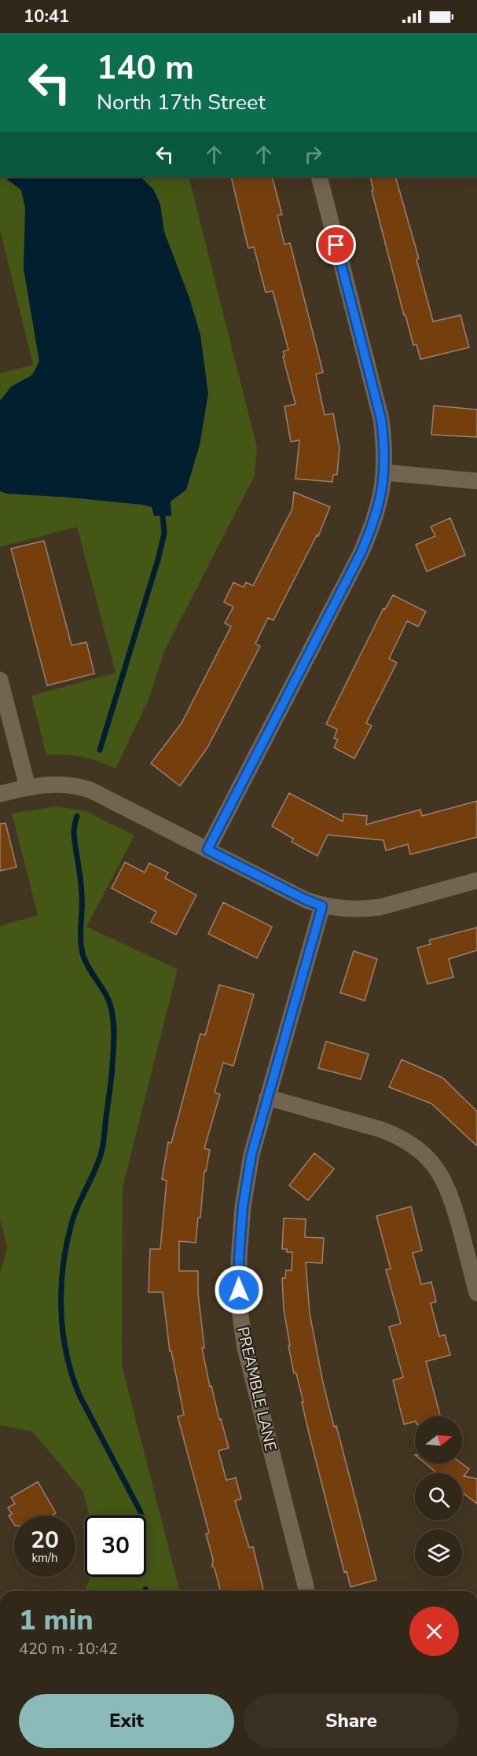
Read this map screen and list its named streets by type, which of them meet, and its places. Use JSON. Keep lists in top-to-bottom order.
{
  "streets": {
    "street": ["PREAMBLE LANE"]
  },
  "north": "right",
  "page": {
    "status": "10:41",
    "turn": ["140 m", "North 17th Street"],
    "speed": "20 km/h",
    "limit": "30",
    "heading": ["1 min", "420 m · 10:42"],
    "buttons": ["Exit", "Share"]
  }
}
